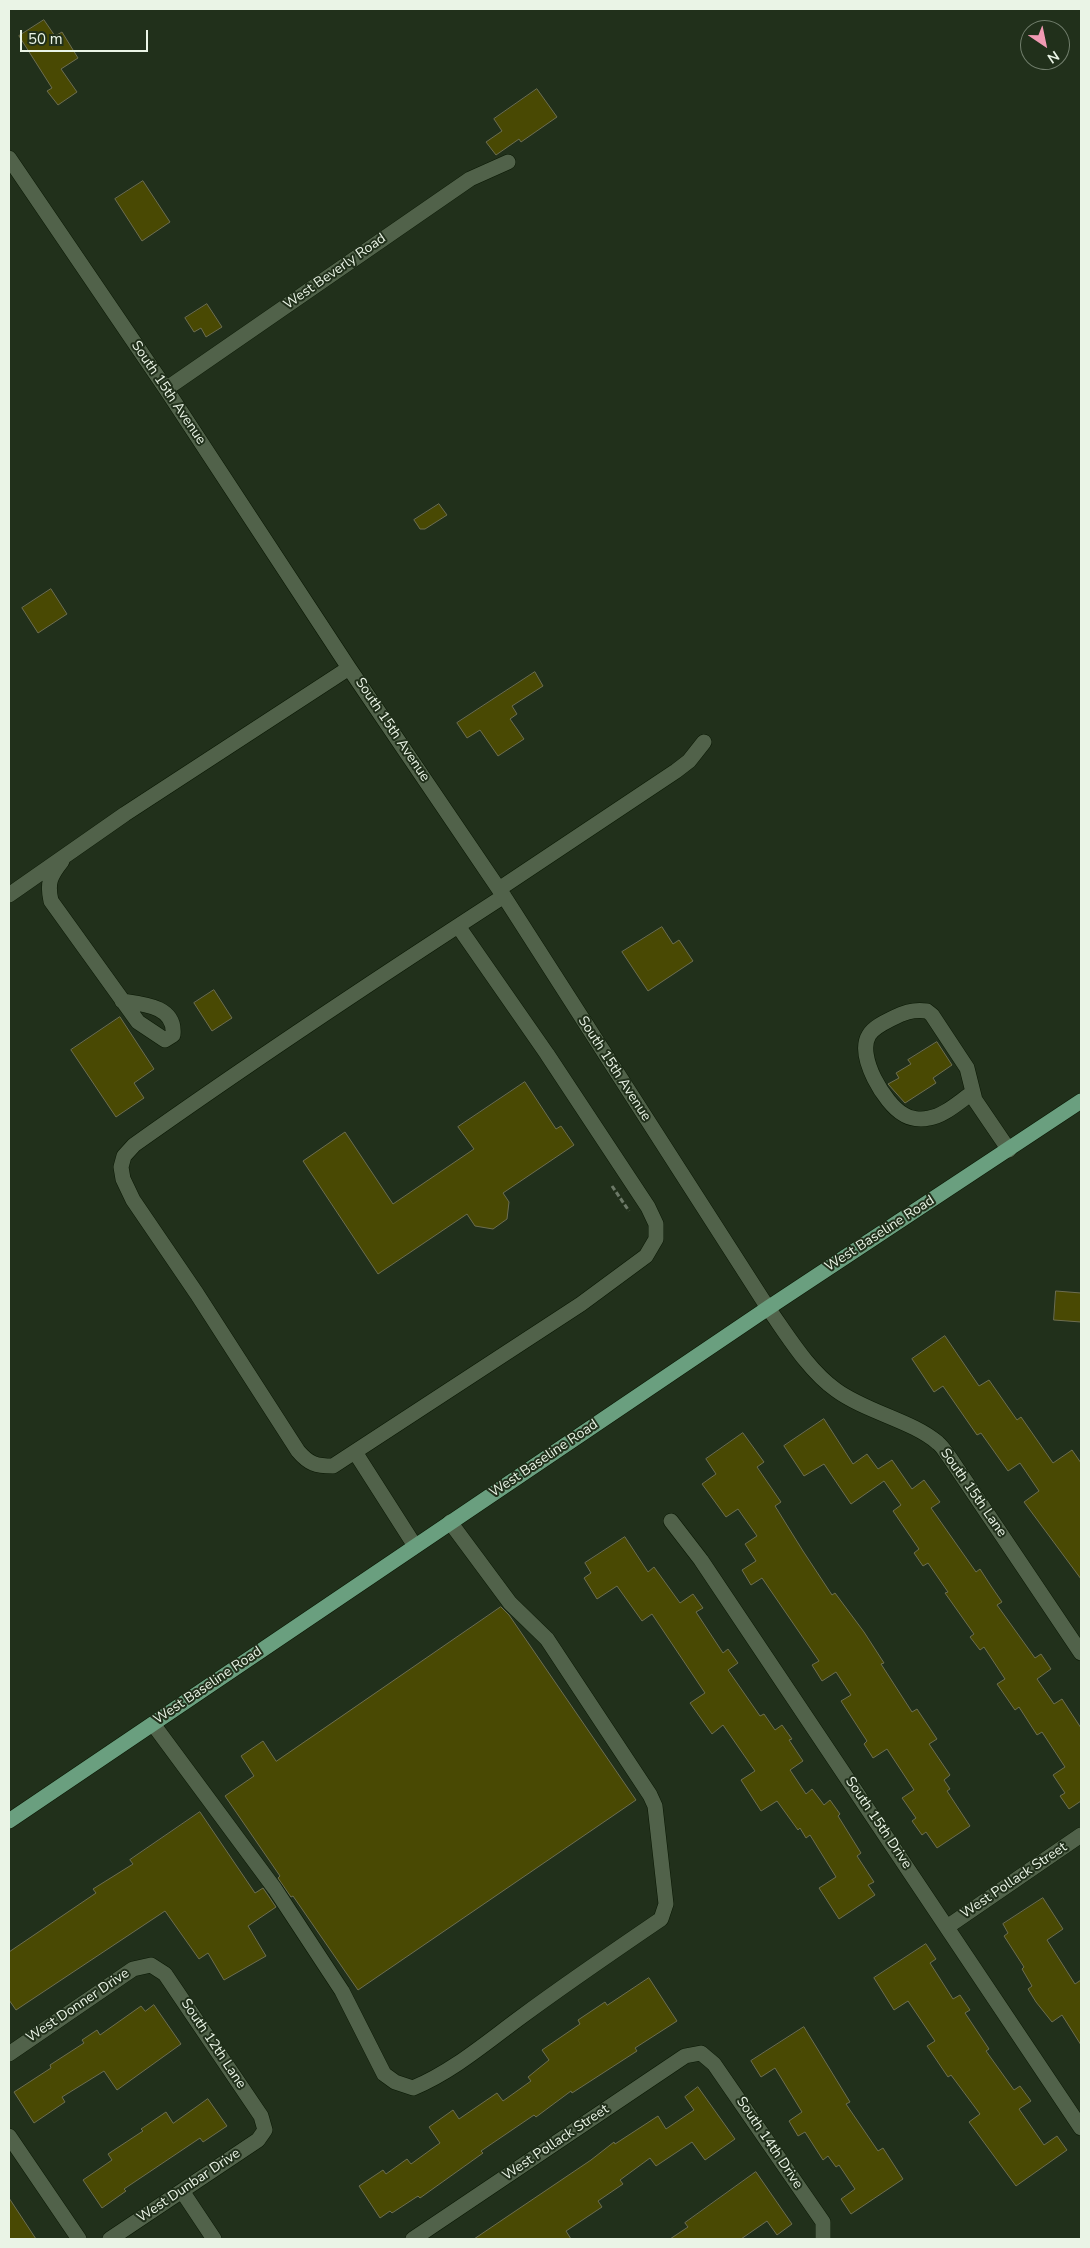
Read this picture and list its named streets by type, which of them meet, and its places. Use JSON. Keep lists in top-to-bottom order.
{
  "streets": {
    "main road": ["West Baseline Road"],
    "street": [
      "West Beverly Road",
      "South 15th Avenue",
      "South 15th Lane",
      "South 15th Drive",
      "West Pollack Street",
      "West Donner Drive",
      "South 12th Lane",
      "South 14th Drive",
      "West Dunbar Drive"
    ]
  },
  "crossings": [
    ["West Beverly Road", "South 15th Avenue"],
    ["South 15th Avenue", "West Baseline Road"],
    ["South 15th Avenue", "South 15th Lane"],
    ["West Baseline Road", "South 15th Lane"],
    ["South 15th Drive", "West Pollack Street"],
    ["West Pollack Street", "South 14th Drive"],
    ["West Donner Drive", "South 12th Lane"],
    ["South 12th Lane", "West Dunbar Drive"]
  ],
  "scale_bar": "50 m",
  "north": "bottom right"
}
